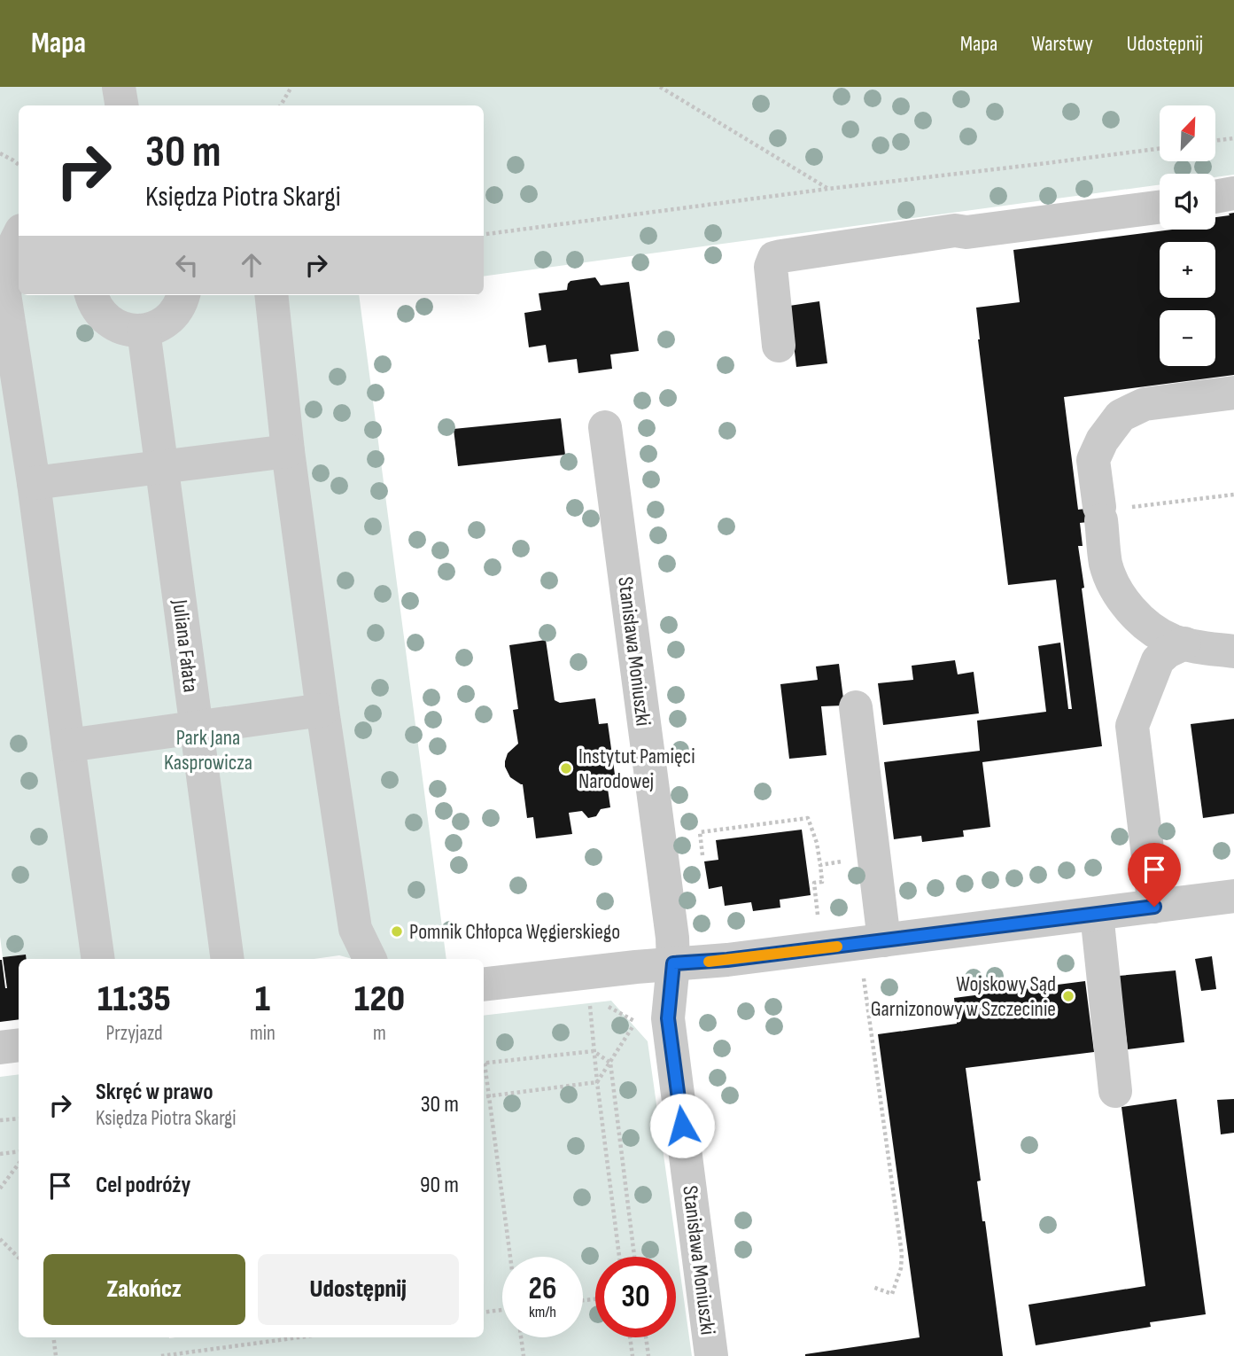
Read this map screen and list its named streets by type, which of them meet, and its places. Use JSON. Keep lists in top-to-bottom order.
{
  "streets": {
    "street": ["Juliana Fałata", "Stanisława Moniuszki"]
  },
  "parks": ["Park Jana Kasprowicza"],
  "places": ["Instytut Pamięci Narodowej", "Pomnik Chłopca Węgierskiego", "Wojskowy Sąd Garnizonowy w Szczecinie"],
  "north": "top right",
  "page": {
    "header": "Mapa",
    "nav": ["Mapa", "Warstwy", "Udostępnij"],
    "map_buttons": ["+", "−"],
    "turn": ["30 m", "Księdza Piotra Skargi"],
    "eta": [
      "11:35",
      "Przyjazd",
      "1",
      "min",
      "120",
      "m"
    ],
    "list": [
      {
        "name": "Skręć w prawo",
        "note": "Księdza Piotra Skargi",
        "value": "30 m"
      },
      {
        "name": "Cel podróży",
        "value": "90 m"
      }
    ],
    "buttons": ["Zakończ", "Udostępnij"],
    "speed": "26 km/h",
    "limit": "30"
  }
}
